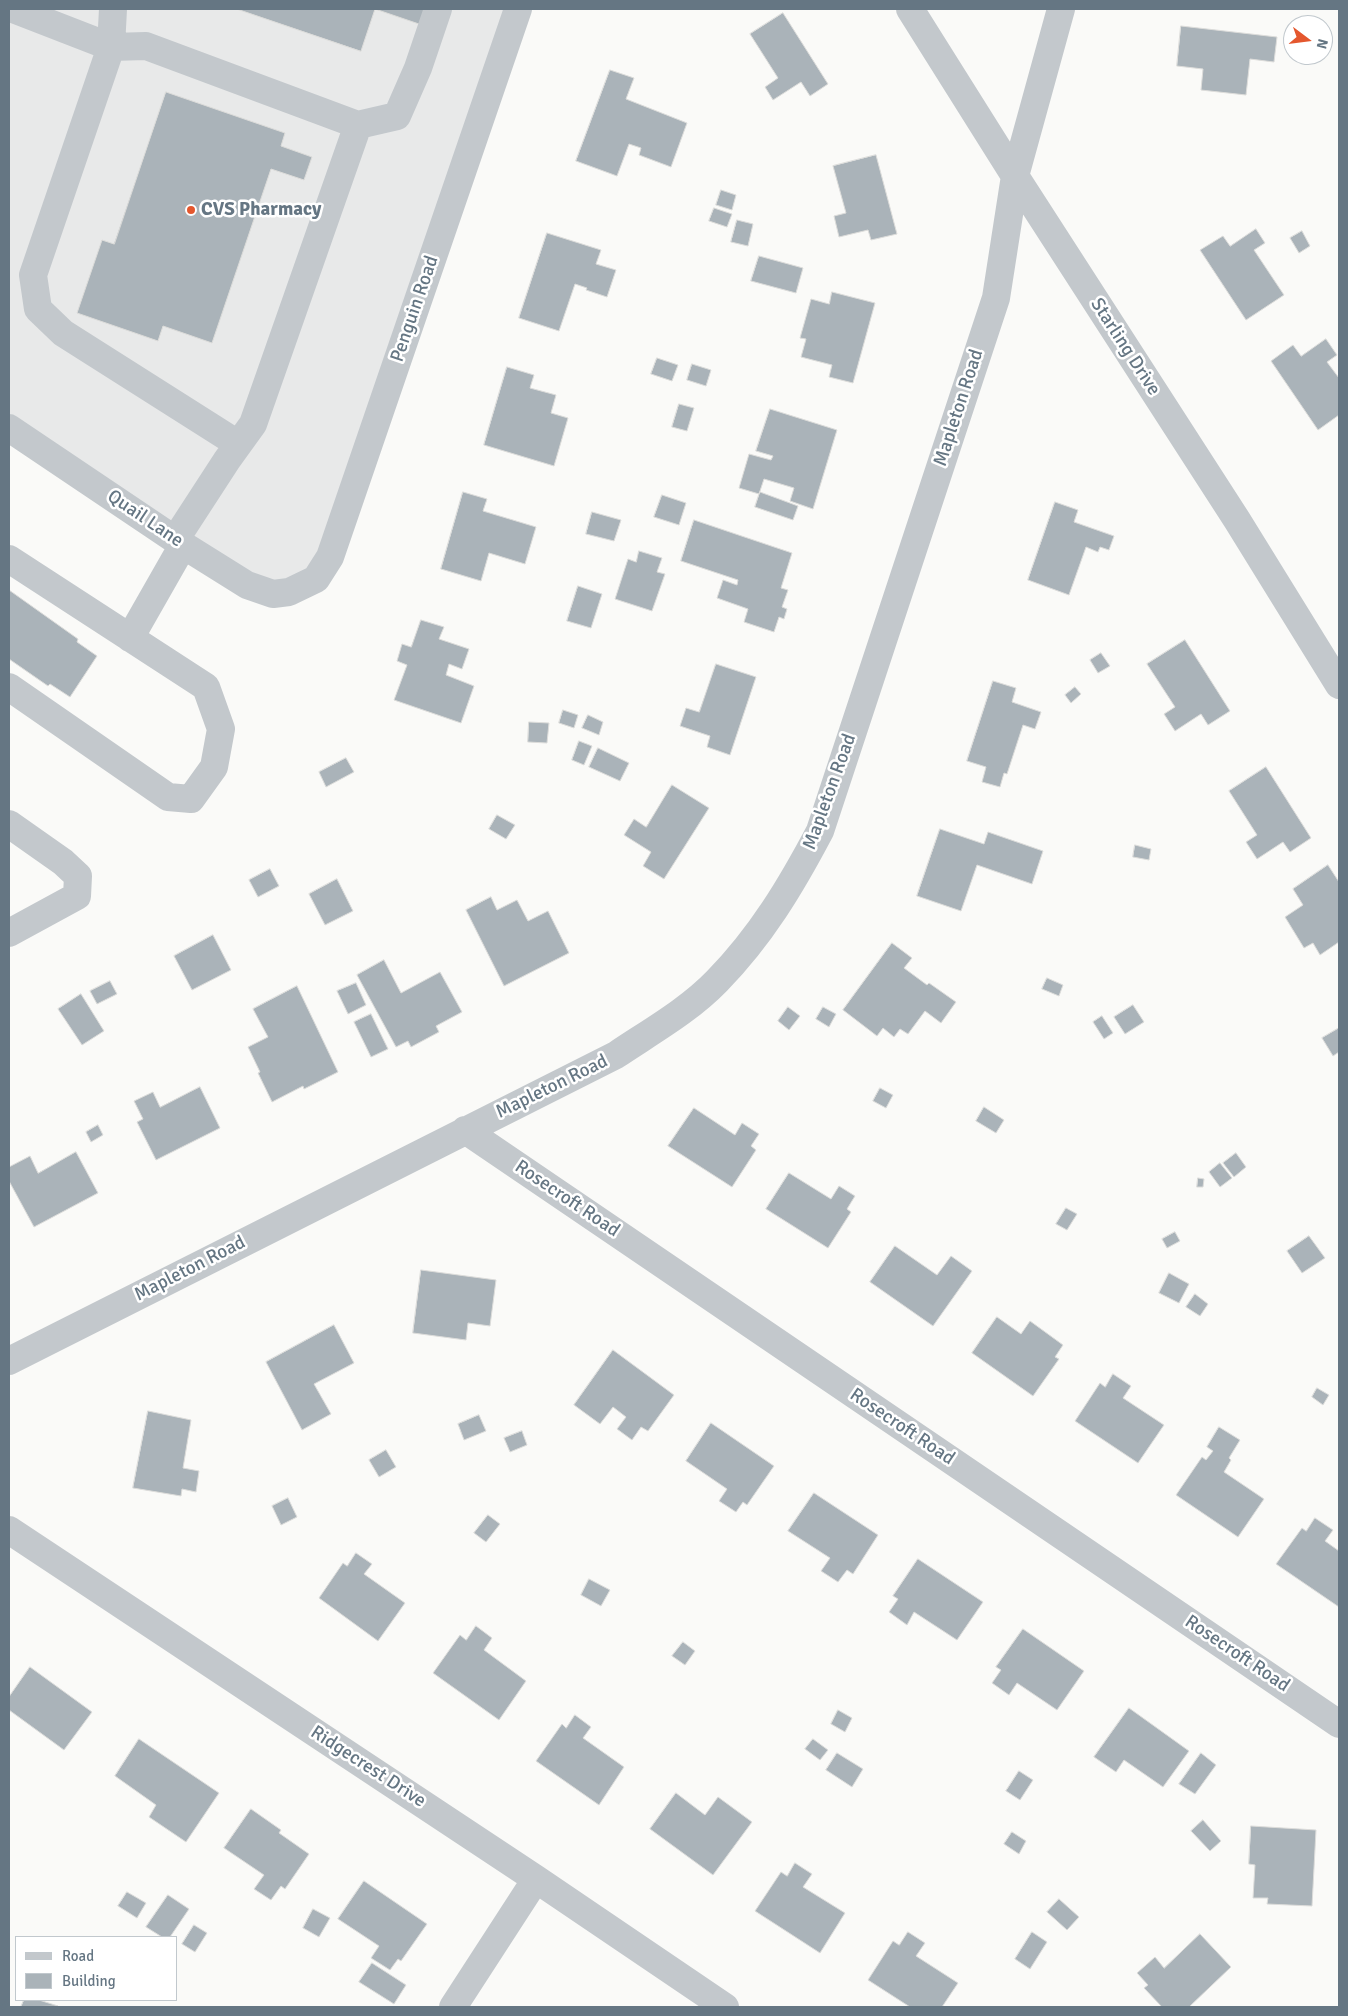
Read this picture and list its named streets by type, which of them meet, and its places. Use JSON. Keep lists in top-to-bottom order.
{
  "streets": {
    "street": [
      "Penguin Road",
      "Starling Drive",
      "Mapleton Road",
      "Quail Lane",
      "Rosecroft Road",
      "Ridgecrest Drive"
    ]
  },
  "crossings": [
    ["Penguin Road", "Quail Lane"],
    ["Starling Drive", "Mapleton Road"],
    ["Mapleton Road", "Rosecroft Road"]
  ],
  "places": ["CVS Pharmacy"],
  "legend": ["Road", "Building"],
  "north": "right"
}
